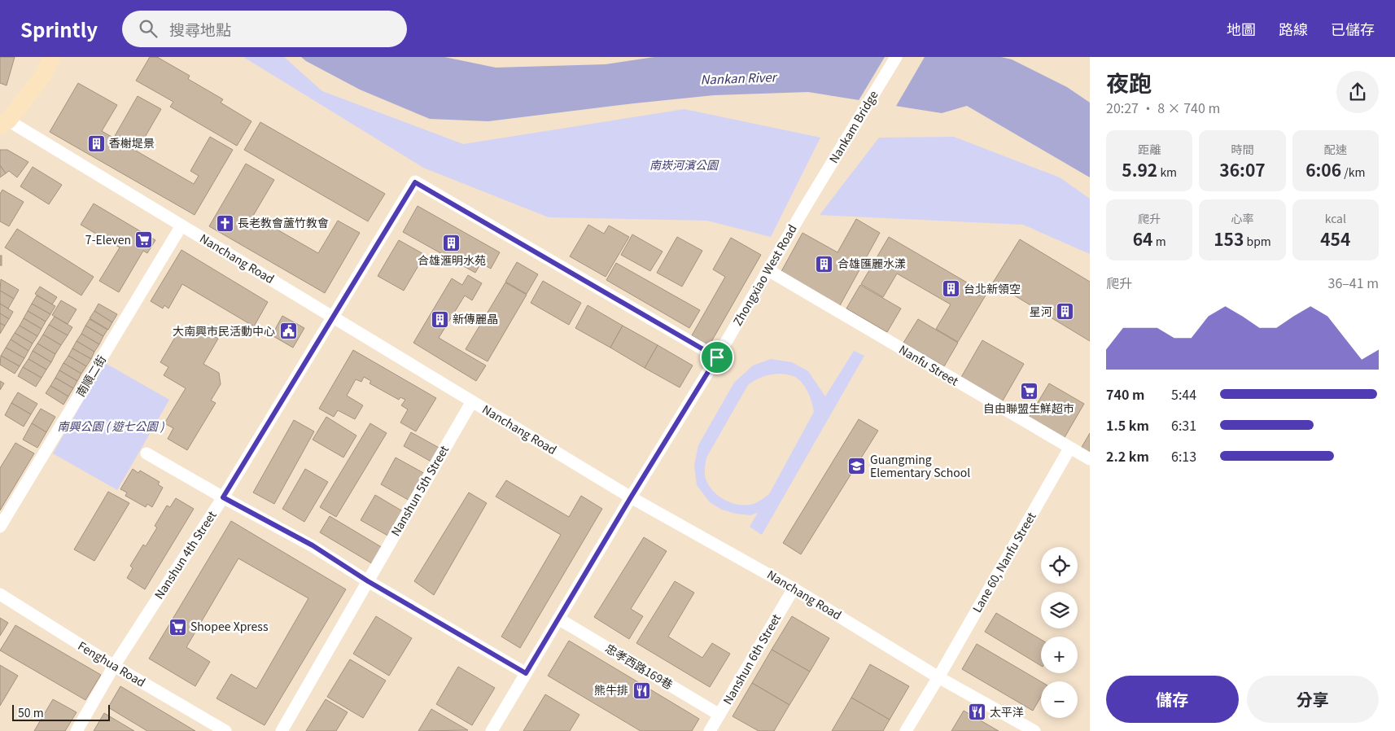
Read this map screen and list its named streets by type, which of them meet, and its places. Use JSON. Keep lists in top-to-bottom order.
{
  "streets": {
    "street": [
      "Nankam Bridge",
      "Nanchang Road",
      "Zhongxiao West Road",
      "Nanfu Street",
      "南順二街",
      "Nanshun 5th Street",
      "Nanshun 4th Street",
      "Lane 60, Nanfu Street",
      "Nanshun 6th Street",
      "Fenghua Road",
      "忠孝西路169巷"
    ]
  },
  "crossings": [
    ["Nankam Bridge", "Zhongxiao West Road"],
    ["Nanchang Road", "Zhongxiao West Road"],
    ["Nanchang Road", "南順二街"],
    ["Nanchang Road", "Nanshun 5th Street"],
    ["Nanchang Road", "Nanshun 4th Street"],
    ["Nanchang Road", "Lane 60, Nanfu Street"],
    ["Nanchang Road", "Nanshun 6th Street"],
    ["Zhongxiao West Road", "Nanfu Street"],
    ["Zhongxiao West Road", "Nanshun 4th Street"],
    ["Zhongxiao West Road", "忠孝西路169巷"],
    ["Nanfu Street", "Lane 60, Nanfu Street"],
    ["Nanshun 4th Street", "Fenghua Road"],
    ["Nanshun 6th Street", "忠孝西路169巷"]
  ],
  "water": ["Nankan River"],
  "parks": ["南崁河濱公園", "南興公園 ( 遊七公園 )"],
  "places": {
    "building": [
      "香榭堤景",
      "合雄滙明水苑",
      "合雄匯麗水漾",
      "台北新領空",
      "星河",
      "新傳麗晶"
    ],
    "church": ["長老教會蘆竹教會"],
    "supermarket": ["7-Eleven", "自由聯盟生鮮超市", "Shopee Xpress"],
    "public building": ["大南興市民活動中心"],
    "school or university": ["Guangming Elementary School"],
    "restaurant": ["熊牛排", "太平洋"]
  },
  "scale_bar": "50 m",
  "page": {
    "header": "Sprintly",
    "search": "搜尋地點",
    "nav": ["地圖", "路線", "已儲存"],
    "heading": ["夜跑", "20:27 · 8 × 740 m"],
    "stats": [
      ["距離", "5.92 km"],
      ["時間", "36:07"],
      ["配速", "6:06 /km"],
      ["爬升", "64 m"],
      ["心率", "153 bpm"],
      ["kcal", "454"]
    ],
    "chart": ["爬升", "36–41 m"],
    "list": [
      {
        "name": "740 m",
        "note": "5:44"
      },
      {
        "name": "1.5 km",
        "note": "6:31"
      },
      {
        "name": "2.2 km",
        "note": "6:13"
      }
    ],
    "map_buttons": ["+", "−"],
    "buttons": ["儲存", "分享"],
    "scale": "50 m"
  }
}
